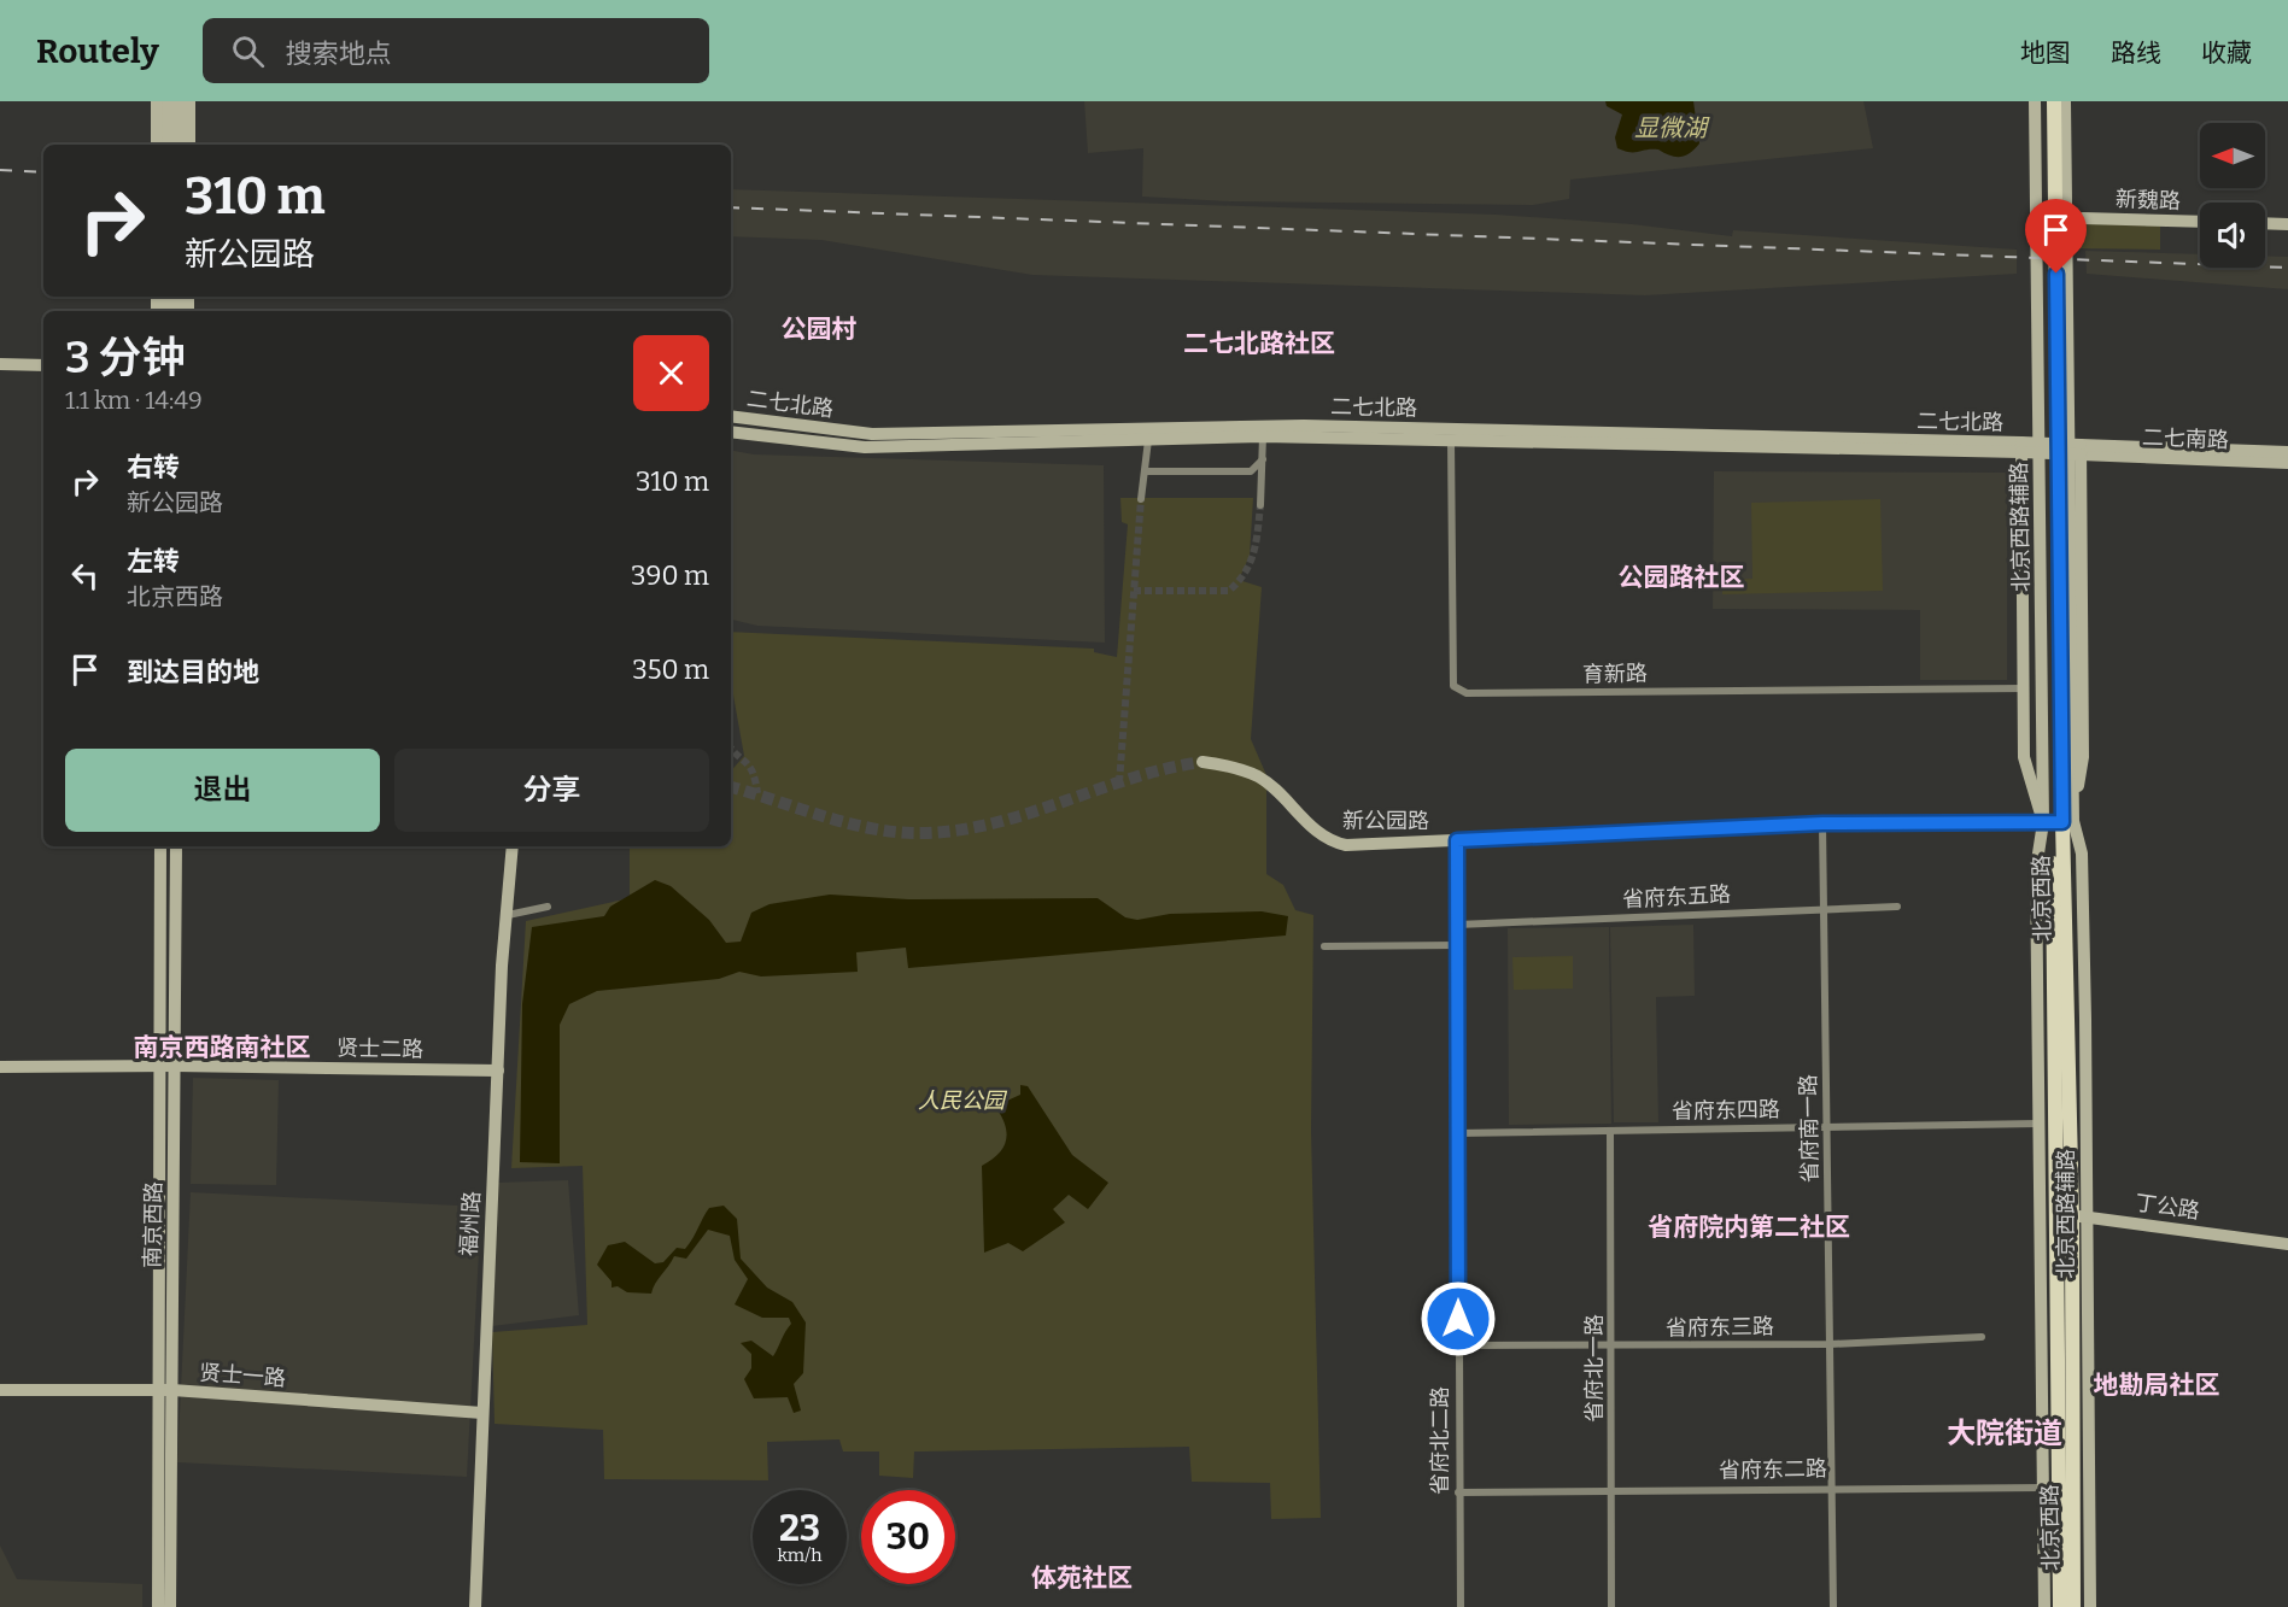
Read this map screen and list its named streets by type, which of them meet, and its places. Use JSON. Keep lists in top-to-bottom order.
{
  "streets": {
    "main road": [
      "新魏路",
      "二七北路",
      "二七南路",
      "北京西路辅路",
      "新公园路",
      "北京西路",
      "贤士二路",
      "丁公路",
      "福州路",
      "南京西路",
      "贤士一路"
    ],
    "street": [
      "育新路",
      "省府东五路",
      "省府东四路",
      "省府南一路",
      "省府东三路",
      "省府北一路",
      "省府北二路",
      "省府东二路"
    ]
  },
  "crossings": [
    ["二七北路", "北京西路辅路"],
    ["二七北路", "育新路"],
    ["二七南路", "北京西路辅路"],
    ["北京西路辅路", "育新路"],
    ["北京西路辅路", "新公园路"],
    ["北京西路辅路", "北京西路"],
    ["北京西路辅路", "省府东四路"],
    ["北京西路辅路", "丁公路"],
    ["北京西路辅路", "省府东二路"],
    ["新公园路", "北京西路"],
    ["新公园路", "省府南一路"],
    ["新公园路", "省府北二路"],
    ["省府东五路", "省府南一路"],
    ["省府东五路", "省府北二路"],
    ["北京西路", "丁公路"],
    ["北京西路", "省府东二路"],
    ["贤士二路", "福州路"],
    ["贤士二路", "南京西路"],
    ["省府东四路", "省府南一路"],
    ["省府东四路", "省府北一路"],
    ["省府东四路", "省府北二路"],
    ["省府南一路", "省府东三路"],
    ["省府南一路", "省府东二路"],
    ["福州路", "贤士一路"],
    ["南京西路", "贤士一路"],
    ["省府东三路", "省府北一路"],
    ["省府东三路", "省府北二路"],
    ["省府北一路", "省府东二路"],
    ["省府北二路", "省府东二路"]
  ],
  "districts": [
    "公园村",
    "二七北路社区",
    "公园路社区",
    "南京西路南社区",
    "省府院内第二社区",
    "地勘局社区",
    "大院街道",
    "体苑社区"
  ],
  "water": ["显微湖"],
  "parks": ["人民公园"],
  "north": "left",
  "page": {
    "header": "Routely",
    "search": "搜索地点",
    "nav": ["地图", "路线", "收藏"],
    "turn": ["310 m", "新公园路"],
    "heading": ["3 分钟", "1.1 km · 14:49"],
    "list": [
      {
        "name": "右转",
        "note": "新公园路",
        "value": "310 m"
      },
      {
        "name": "左转",
        "note": "北京西路",
        "value": "390 m"
      },
      {
        "name": "到达目的地",
        "value": "350 m"
      }
    ],
    "buttons": ["退出", "分享"],
    "speed": "23 km/h",
    "limit": "30"
  }
}
